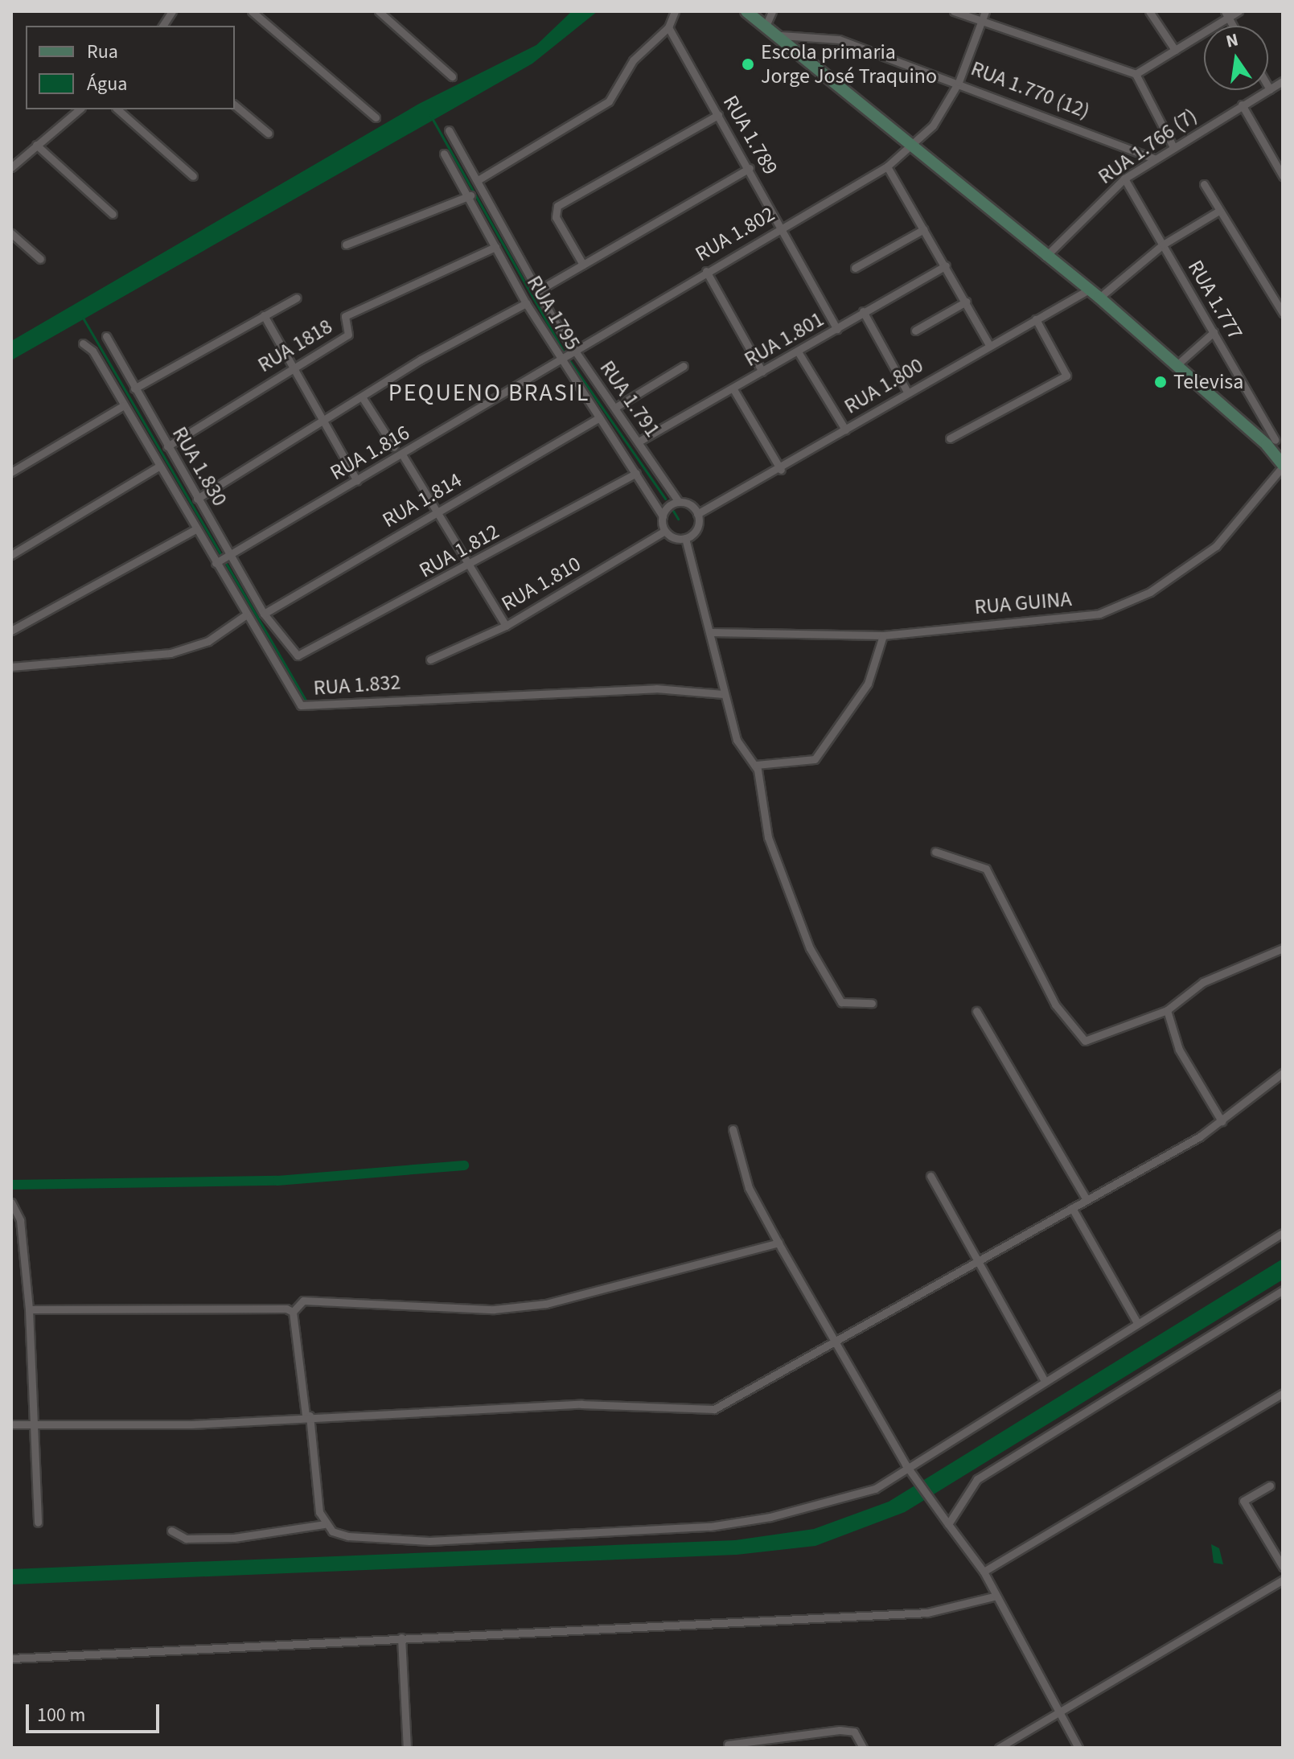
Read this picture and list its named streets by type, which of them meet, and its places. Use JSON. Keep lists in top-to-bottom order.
{
  "streets": {
    "street": [
      "RUA 1.770 (12)",
      "RUA 1.789",
      "RUA 1.766 (7)",
      "RUA 1.802",
      "RUA 1.777",
      "RUA 1795",
      "RUA 1.801",
      "RUA 1818",
      "RUA 1.800",
      "RUA 1.791",
      "RUA 1.816",
      "RUA 1.830",
      "RUA 1.814",
      "RUA 1.812",
      "RUA 1.810",
      "RUA GUINA",
      "RUA 1.832"
    ]
  },
  "crossings": [
    ["RUA 1.770 (12)", "RUA 1.766 (7)"],
    ["RUA 1.770 (12)", "RUA 1.802"],
    ["RUA 1.789", "RUA 1.802"],
    ["RUA 1.789", "RUA 1.801"],
    ["RUA 1.766 (7)", "RUA 1.777"],
    ["RUA 1.802", "RUA 1795"],
    ["RUA 1.802", "RUA 1.791"],
    ["RUA 1.802", "RUA 1.816"],
    ["RUA 1795", "RUA 1818"],
    ["RUA 1795", "RUA 1.800"],
    ["RUA 1795", "RUA 1.791"],
    ["RUA 1795", "RUA 1.816"],
    ["RUA 1795", "RUA 1.814"],
    ["RUA 1795", "RUA 1.812"],
    ["RUA 1795", "RUA 1.810"],
    ["RUA 1.801", "RUA 1.791"],
    ["RUA 1818", "RUA 1.830"],
    ["RUA 1.800", "RUA 1.791"],
    ["RUA 1.800", "RUA 1.810"],
    ["RUA 1.791", "RUA 1.810"],
    ["RUA 1.816", "RUA 1.830"],
    ["RUA 1.816", "RUA 1.832"],
    ["RUA 1.830", "RUA 1.814"],
    ["RUA 1.830", "RUA 1.812"]
  ],
  "districts": ["PEQUENO BRASIL"],
  "places": ["Escola primaria Jorge José Traquino", "Televisa"],
  "legend": ["Rua", "Água"],
  "scale_bar": "100 m",
  "north": "top"
}
